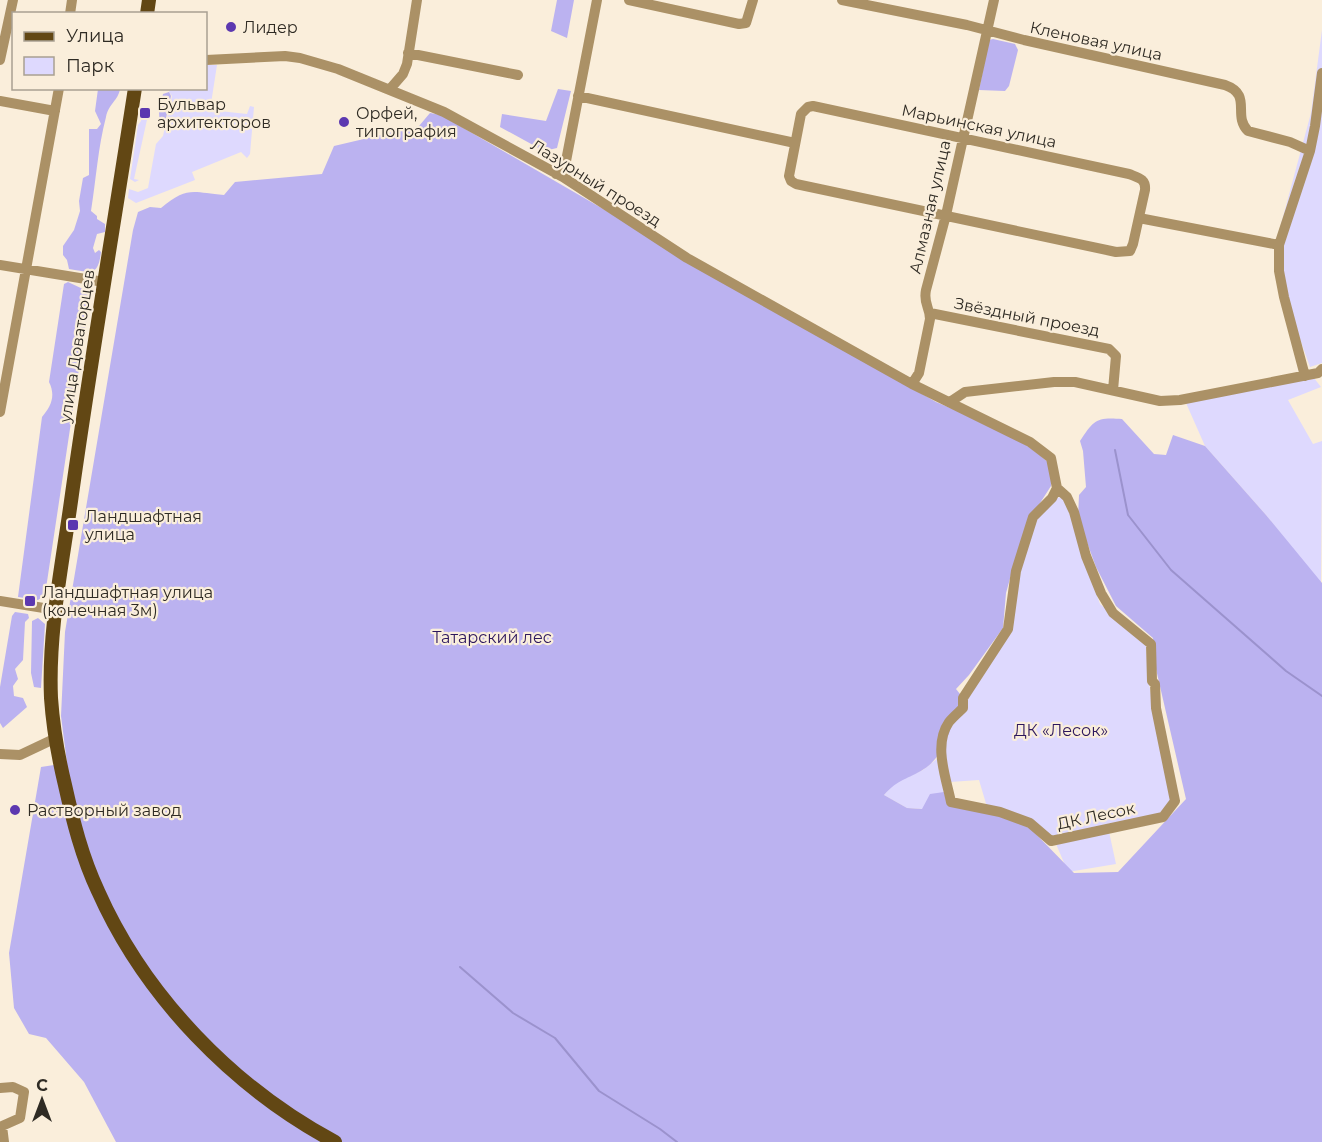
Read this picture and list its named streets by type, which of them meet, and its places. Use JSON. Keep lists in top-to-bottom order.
{
  "streets": {
    "main road": ["улица Доваторцев"],
    "street": [
      "Кленовая улица",
      "Марьинская улица",
      "Лазурный проезд",
      "Алмазная улица",
      "Звёздный проезд",
      "ДК Лесок"
    ]
  },
  "crossings": [
    ["Кленовая улица", "Алмазная улица"],
    ["Марьинская улица", "Алмазная улица"],
    ["Лазурный проезд", "Алмазная улица"],
    ["Лазурный проезд", "ДК Лесок"],
    ["Алмазная улица", "Звёздный проезд"]
  ],
  "parks": ["Татарский лес", "ДК «Лесок»"],
  "places": {
    "other": ["Лидер", "Орфей, типография", "Растворный завод"],
    "transit": ["Бульвар архитекторов", "Ландшафтная улица", "Ландшафтная улица (конечная 3м)"]
  },
  "legend": ["Улица", "Парк"],
  "north": "top"
}
